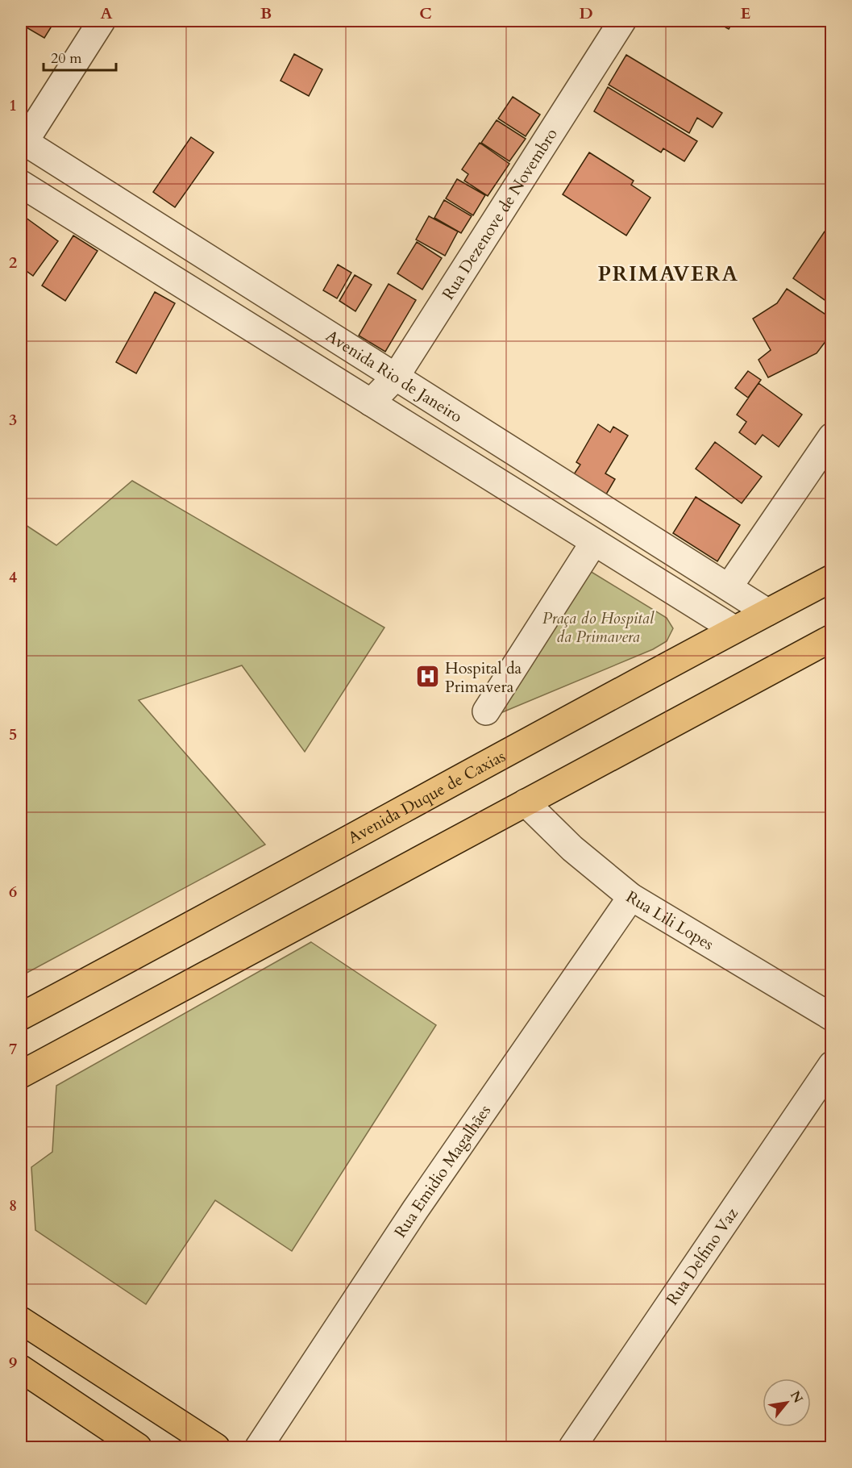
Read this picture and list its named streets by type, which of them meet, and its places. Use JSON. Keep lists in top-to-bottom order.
{
  "streets": {
    "main road": ["Avenida Duque de Caxias"],
    "street": [
      "Rua Dezenove de Novembro",
      "Avenida Rio de Janeiro",
      "Rua Lili Lopes",
      "Rua Emidio Magalhães",
      "Rua Delfino Vaz"
    ]
  },
  "crossings": [
    ["Rua Dezenove de Novembro", "Avenida Rio de Janeiro"],
    ["Avenida Rio de Janeiro", "Avenida Duque de Caxias"],
    ["Rua Lili Lopes", "Rua Emidio Magalhães"]
  ],
  "districts": ["PRIMAVERA"],
  "parks": ["Praça do Hospital da Primavera"],
  "places": {
    "hospital": ["Hospital da Primavera"]
  },
  "scale_bar": "20 m",
  "north": "top right",
  "grid": {
    "columns": [
      "A",
      "B",
      "C",
      "D",
      "E"
    ],
    "rows": [
      "1",
      "2",
      "3",
      "4",
      "5",
      "6",
      "7",
      "8",
      "9"
    ]
  }
}
